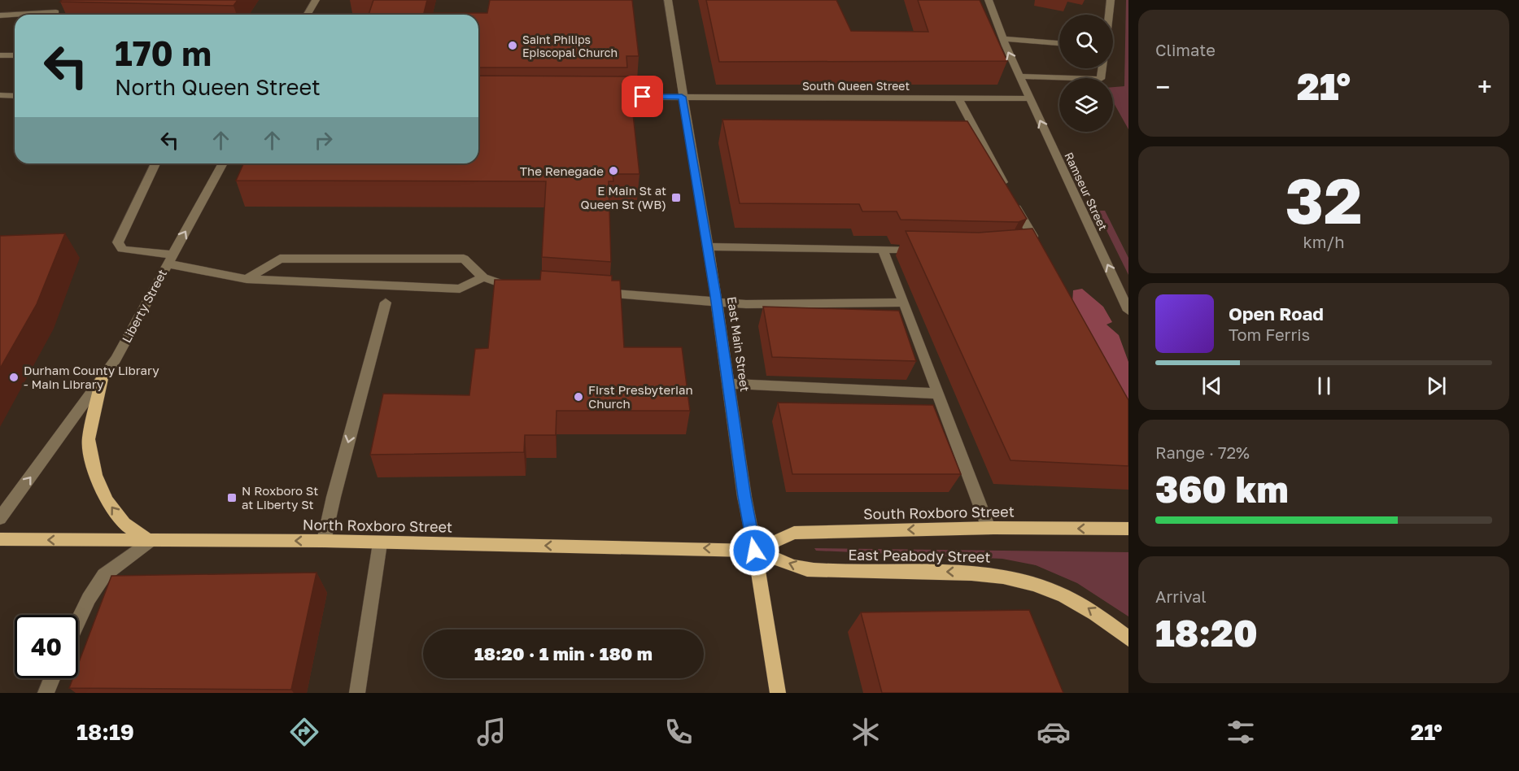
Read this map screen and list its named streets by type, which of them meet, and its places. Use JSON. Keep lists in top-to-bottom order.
{
  "streets": {
    "main road": [
      "East Main Street",
      "South Roxboro Street",
      "North Roxboro Street",
      "East Peabody Street"
    ],
    "street": ["South Queen Street", "Ramseur Street", "Liberty Street"]
  },
  "crossings": [
    ["South Queen Street", "Ramseur Street"],
    ["South Queen Street", "East Main Street"],
    ["East Main Street", "South Roxboro Street"],
    ["East Main Street", "North Roxboro Street"],
    ["East Main Street", "East Peabody Street"],
    ["South Roxboro Street", "North Roxboro Street"],
    ["South Roxboro Street", "East Peabody Street"],
    ["North Roxboro Street", "East Peabody Street"]
  ],
  "one_way": [
    "Liberty Street",
    "South Roxboro Street",
    "North Roxboro Street",
    "East Peabody Street"
  ],
  "places": {
    "other": [
      "Saint Philips Episcopal Church",
      "The Renegade",
      "Durham County Library - Main Library",
      "First Presbyterian Church"
    ],
    "transit": ["E Main St at Queen St (WB)", "N Roxboro St at Liberty St"]
  },
  "page": {
    "tile": [
      "Climate",
      ["32", "km/h"],
      ["Range · 72%", "360 km"],
      ["Arrival", "18:20"]
    ],
    "turn": ["170 m", "North Queen Street"],
    "heat": ["−", "21°", "+"],
    "song": ["Open Road", "Tom Ferris"],
    "limit": "40",
    "trip": "18:20 · 1 min · 180 m",
    "tabs": ["18:19", "21°"]
  }
}
